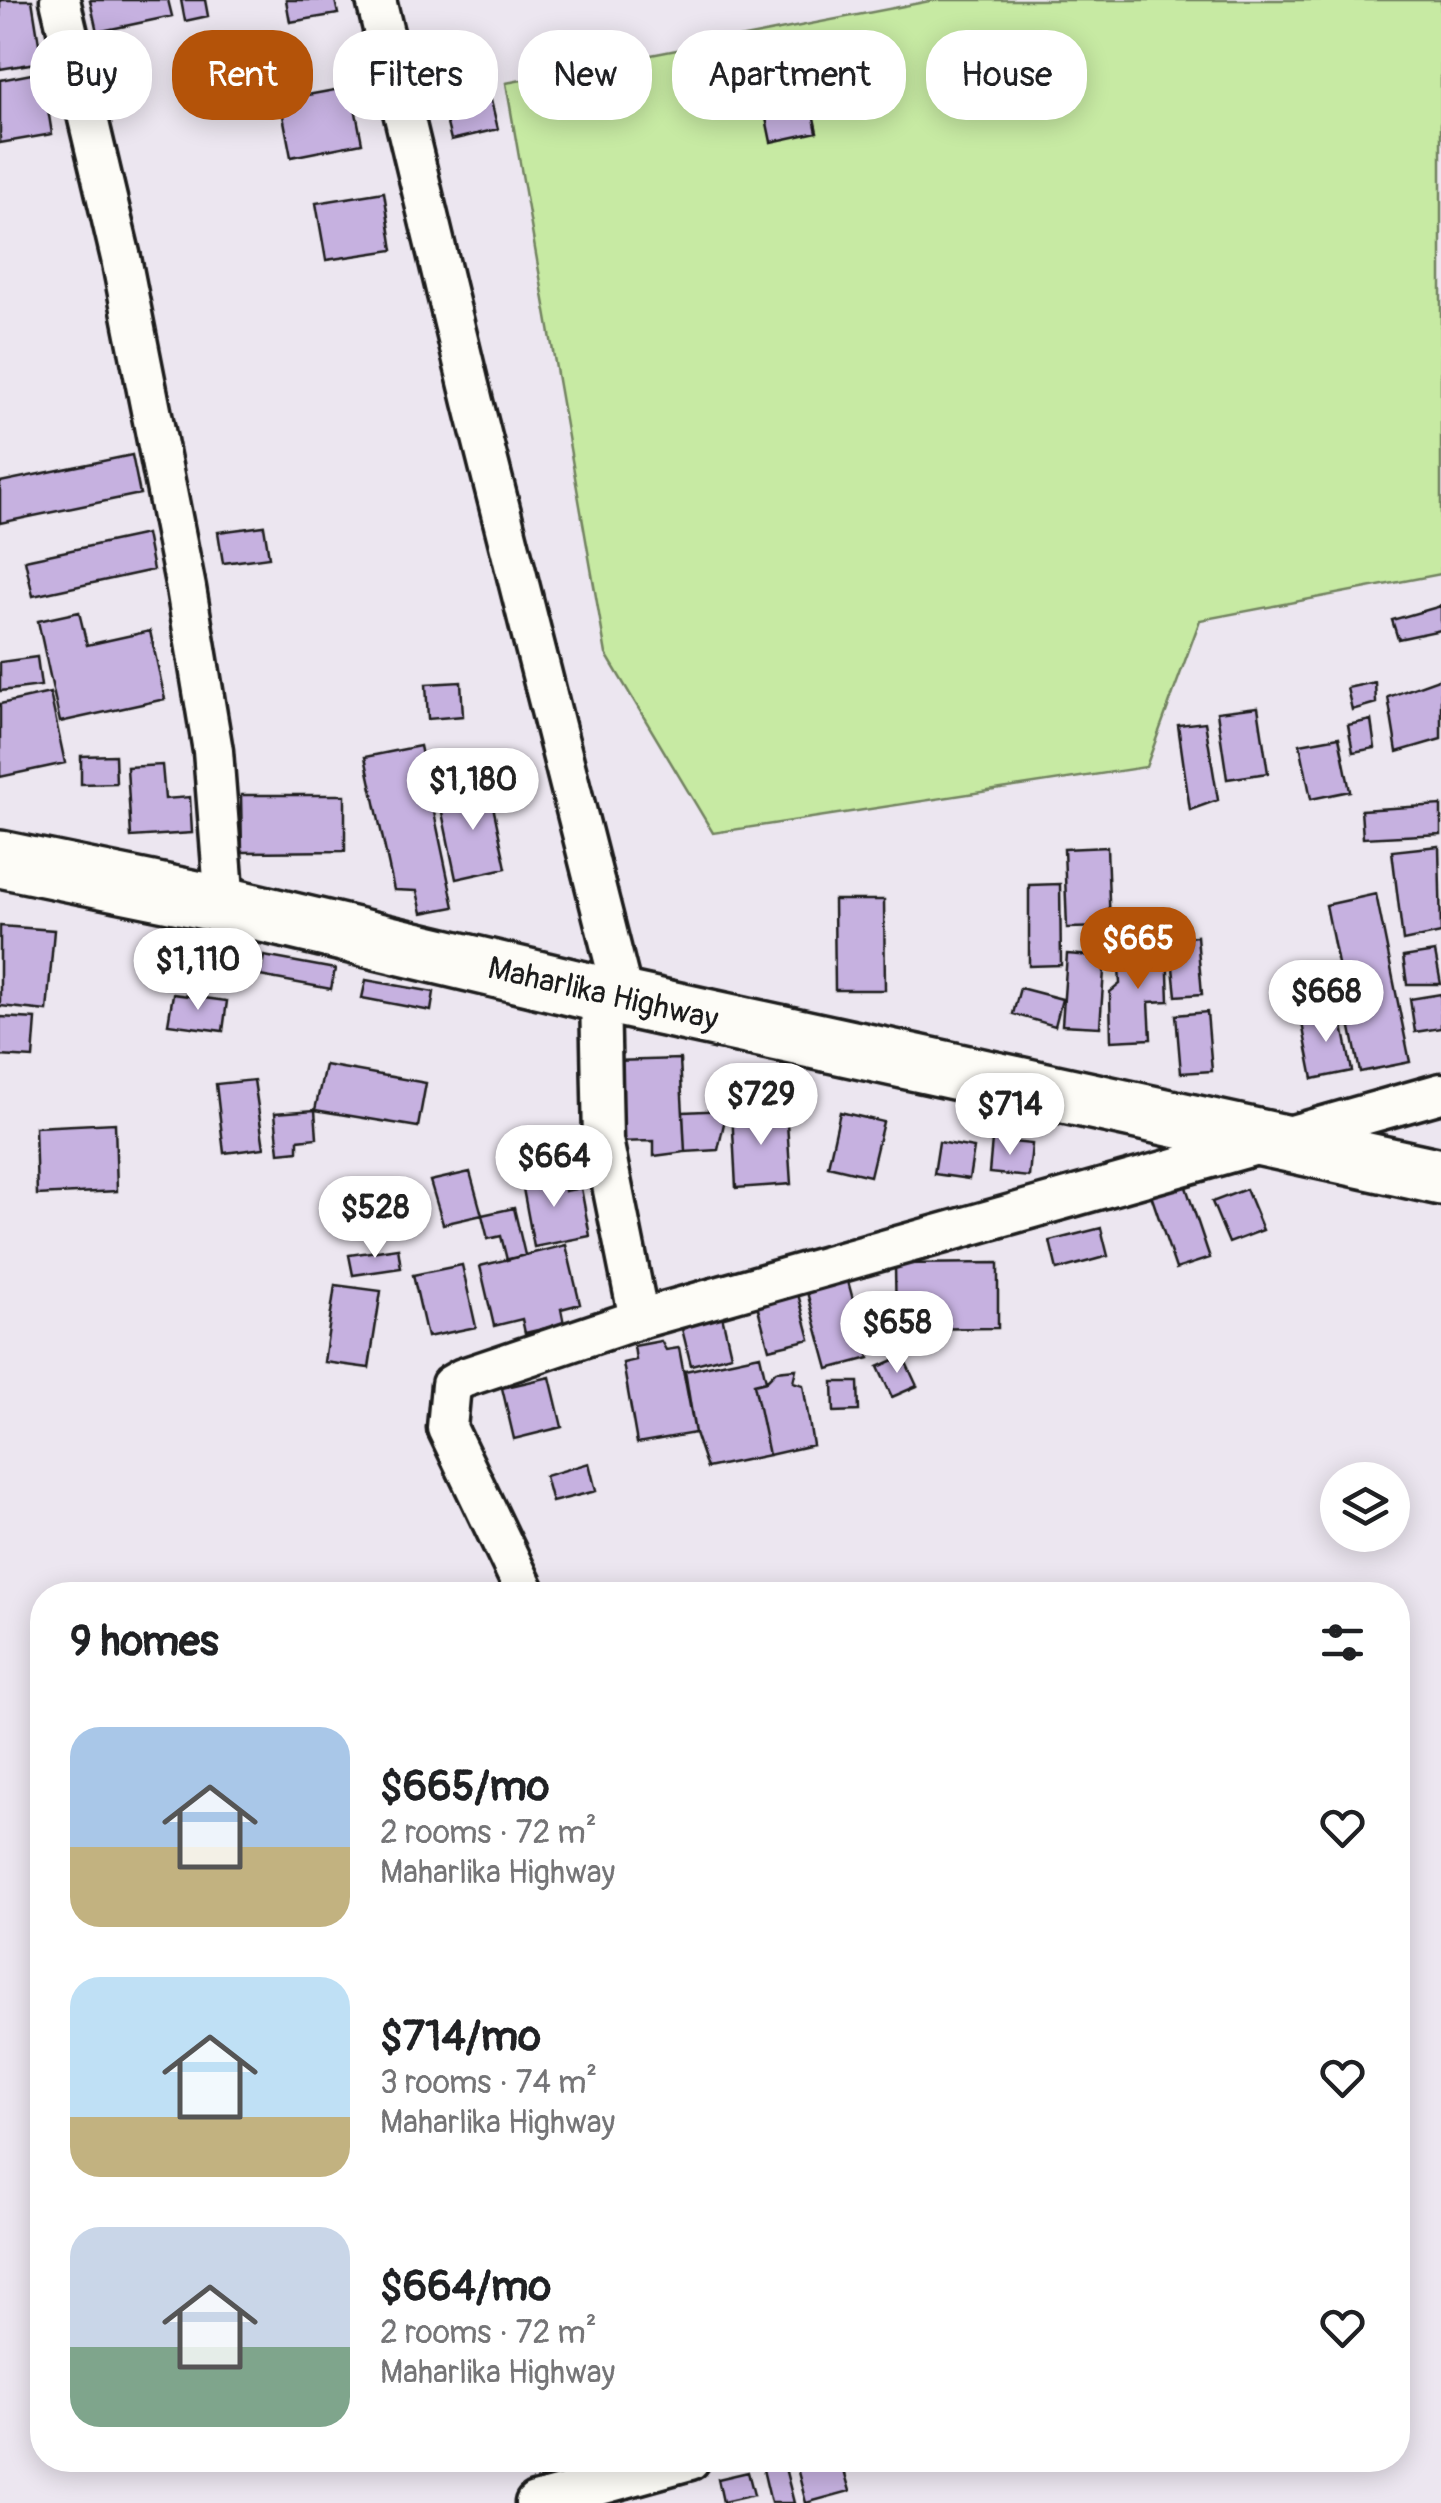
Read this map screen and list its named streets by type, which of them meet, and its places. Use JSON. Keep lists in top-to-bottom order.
{
  "streets": {
    "highway": ["Maharlika Highway"]
  },
  "page": {
    "chip": [
      "Buy",
      "Rent",
      "Filters",
      "New",
      "Apartment",
      "House"
    ],
    "price": [
      "$1,180",
      "$665",
      "$1,110",
      "$668",
      "$729",
      "$714",
      "$664",
      "$528",
      "$658"
    ],
    "heading": "9 homes",
    "list": [
      {
        "name": "$665/mo",
        "note": "2 rooms · 72 m² · Maharlika Highway"
      },
      {
        "name": "$714/mo",
        "note": "3 rooms · 74 m² · Maharlika Highway"
      },
      {
        "name": "$664/mo",
        "note": "2 rooms · 72 m² · Maharlika Highway"
      }
    ]
  }
}
